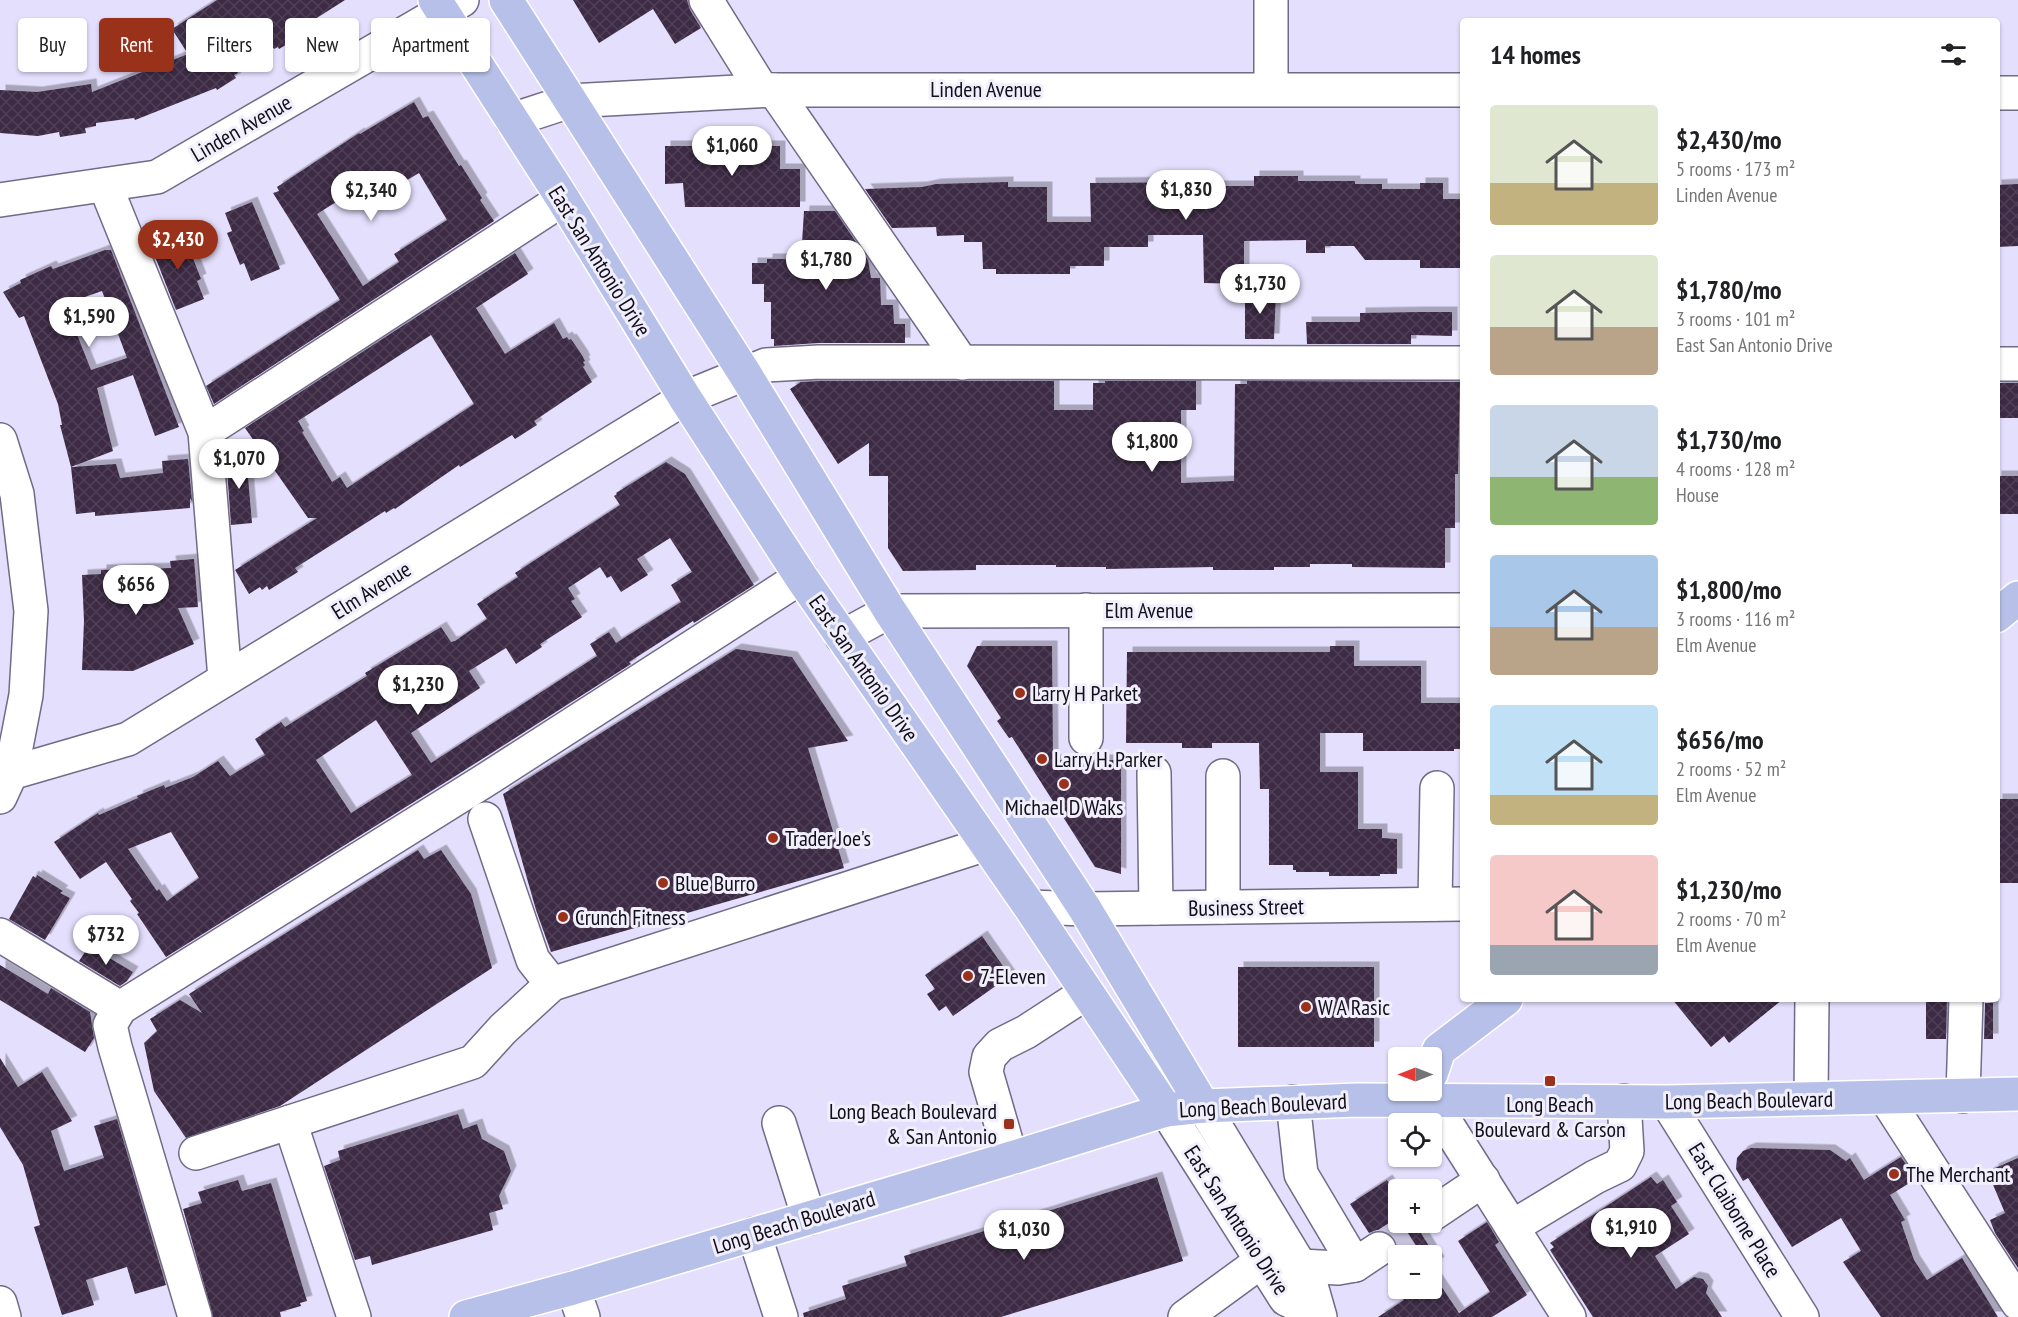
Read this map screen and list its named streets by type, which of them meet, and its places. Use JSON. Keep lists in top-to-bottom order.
{
  "streets": {
    "main road": ["East San Antonio Drive", "Long Beach Boulevard"],
    "street": [
      "Linden Avenue",
      "Elm Avenue",
      "Business Street",
      "East Claiborne Place"
    ]
  },
  "crossings": [
    ["Linden Avenue", "East San Antonio Drive"],
    ["East San Antonio Drive", "Elm Avenue"],
    ["East San Antonio Drive", "Business Street"],
    ["East San Antonio Drive", "Long Beach Boulevard"],
    ["Long Beach Boulevard", "East Claiborne Place"]
  ],
  "places": {
    "other": [
      "Larry H Parket",
      "Larry H. Parker",
      "Michael D Waks",
      "Trader Joe's",
      "Blue Burro",
      "Crunch Fitness",
      "7-Eleven",
      "W A Rasic",
      "The Merchant"
    ],
    "transit": ["Long Beach Boulevard & Carson", "Long Beach Boulevard & San Antonio"]
  },
  "north": "left",
  "page": {
    "chip": [
      "Buy",
      "Rent",
      "Filters",
      "New",
      "Apartment"
    ],
    "heading": "14 homes",
    "list": [
      {
        "name": "$2,430/mo",
        "note": "5 rooms · 173 m² · Linden Avenue"
      },
      {
        "name": "$1,780/mo",
        "note": "3 rooms · 101 m² · East San Antonio Drive"
      },
      {
        "name": "$1,730/mo",
        "note": "4 rooms · 128 m² · House"
      },
      {
        "name": "$1,800/mo",
        "note": "3 rooms · 116 m² · Elm Avenue"
      },
      {
        "name": "$656/mo",
        "note": "2 rooms · 52 m² · Elm Avenue"
      },
      {
        "name": "$1,230/mo",
        "note": "2 rooms · 70 m² · Elm Avenue"
      }
    ],
    "price": [
      "$1,060",
      "$1,830",
      "$2,340",
      "$2,430",
      "$1,780",
      "$1,730",
      "$1,590",
      "$1,800",
      "$1,070",
      "$656",
      "$1,230",
      "$732",
      "$1,910",
      "$1,030"
    ],
    "map_buttons": ["+", "−"]
  }
}
